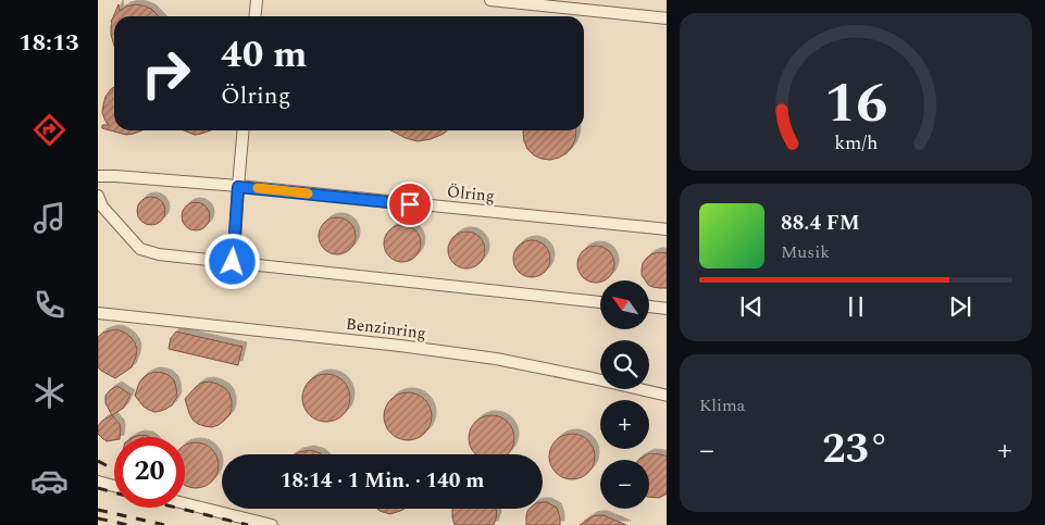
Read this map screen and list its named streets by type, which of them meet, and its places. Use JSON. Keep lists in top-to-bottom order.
{
  "streets": {
    "lane": ["Ölring", "Benzinring"]
  },
  "north": "top left",
  "page": {
    "tabs": "18:13",
    "turn": ["40 m", "Ölring"],
    "song": ["88.4 FM", "Musik"],
    "map_buttons": ["+", "−"],
    "tile": "Klima",
    "heat": ["−", "23°", "+"],
    "limit": "20",
    "trip": "18:14 · 1 Min. · 140 m",
    "gauge": ["16", "km/h"]
  }
}
